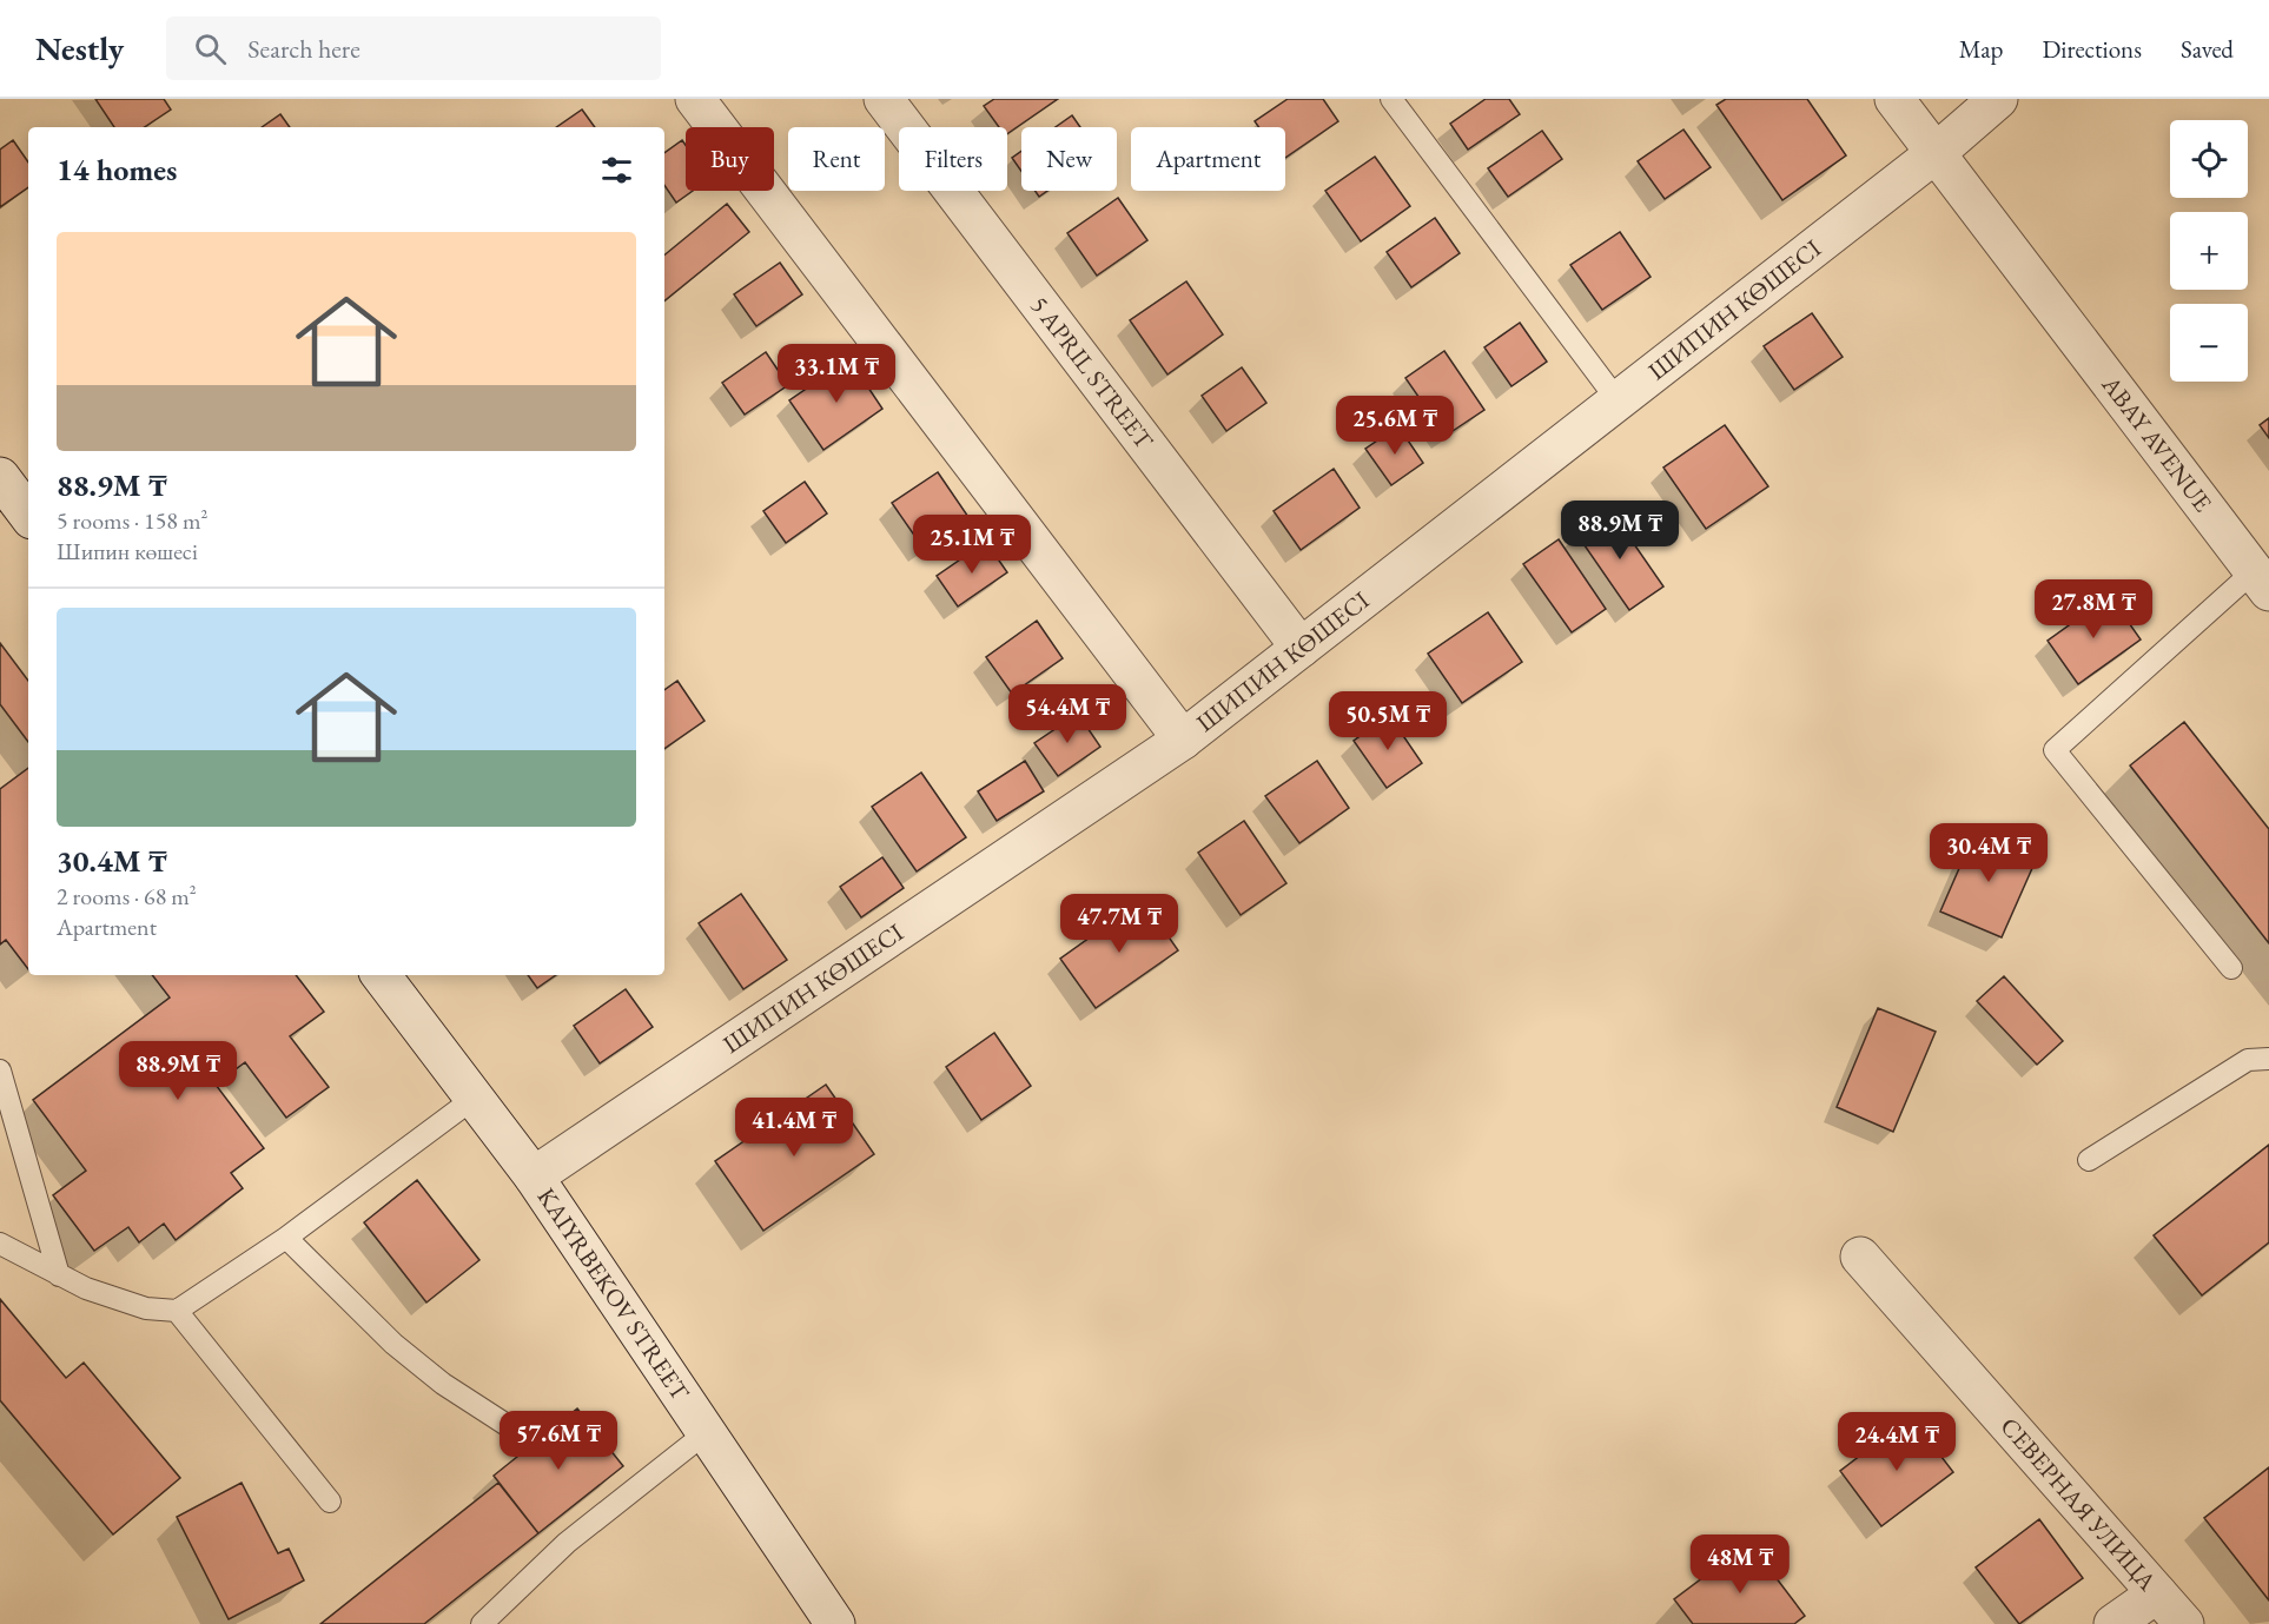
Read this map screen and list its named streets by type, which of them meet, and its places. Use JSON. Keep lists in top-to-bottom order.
{
  "streets": {
    "street": [
      "ШИПИН КӨШЕСІ",
      "5 APRIL STREET",
      "ABAY AVENUE",
      "KAIYRBEKOV STREET",
      "СЕВЕРНАЯ УЛИЦА"
    ]
  },
  "crossings": [
    ["ШИПИН КӨШЕСІ", "5 APRIL STREET"],
    ["ШИПИН КӨШЕСІ", "ABAY AVENUE"],
    ["ШИПИН КӨШЕСІ", "KAIYRBEKOV STREET"]
  ],
  "page": {
    "header": "Nestly",
    "search": "Search here",
    "nav": ["Map", "Directions", "Saved"],
    "map_buttons": ["+", "−"],
    "chip": [
      "Buy",
      "Rent",
      "Filters",
      "New",
      "Apartment"
    ],
    "heading": "14 homes",
    "list": [
      {
        "name": "88.9M ₸",
        "note": "5 rooms · 158 m² · Шипин көшесі"
      },
      {
        "name": "30.4M ₸",
        "note": "2 rooms · 68 m² · Apartment"
      }
    ],
    "price": [
      "33.1M ₸",
      "25.6M ₸",
      "88.9M ₸",
      "25.1M ₸",
      "27.8M ₸",
      "54.4M ₸",
      "50.5M ₸",
      "30.4M ₸",
      "47.7M ₸",
      "88.9M ₸",
      "41.4M ₸",
      "57.6M ₸",
      "24.4M ₸",
      "48M ₸"
    ]
  }
}
